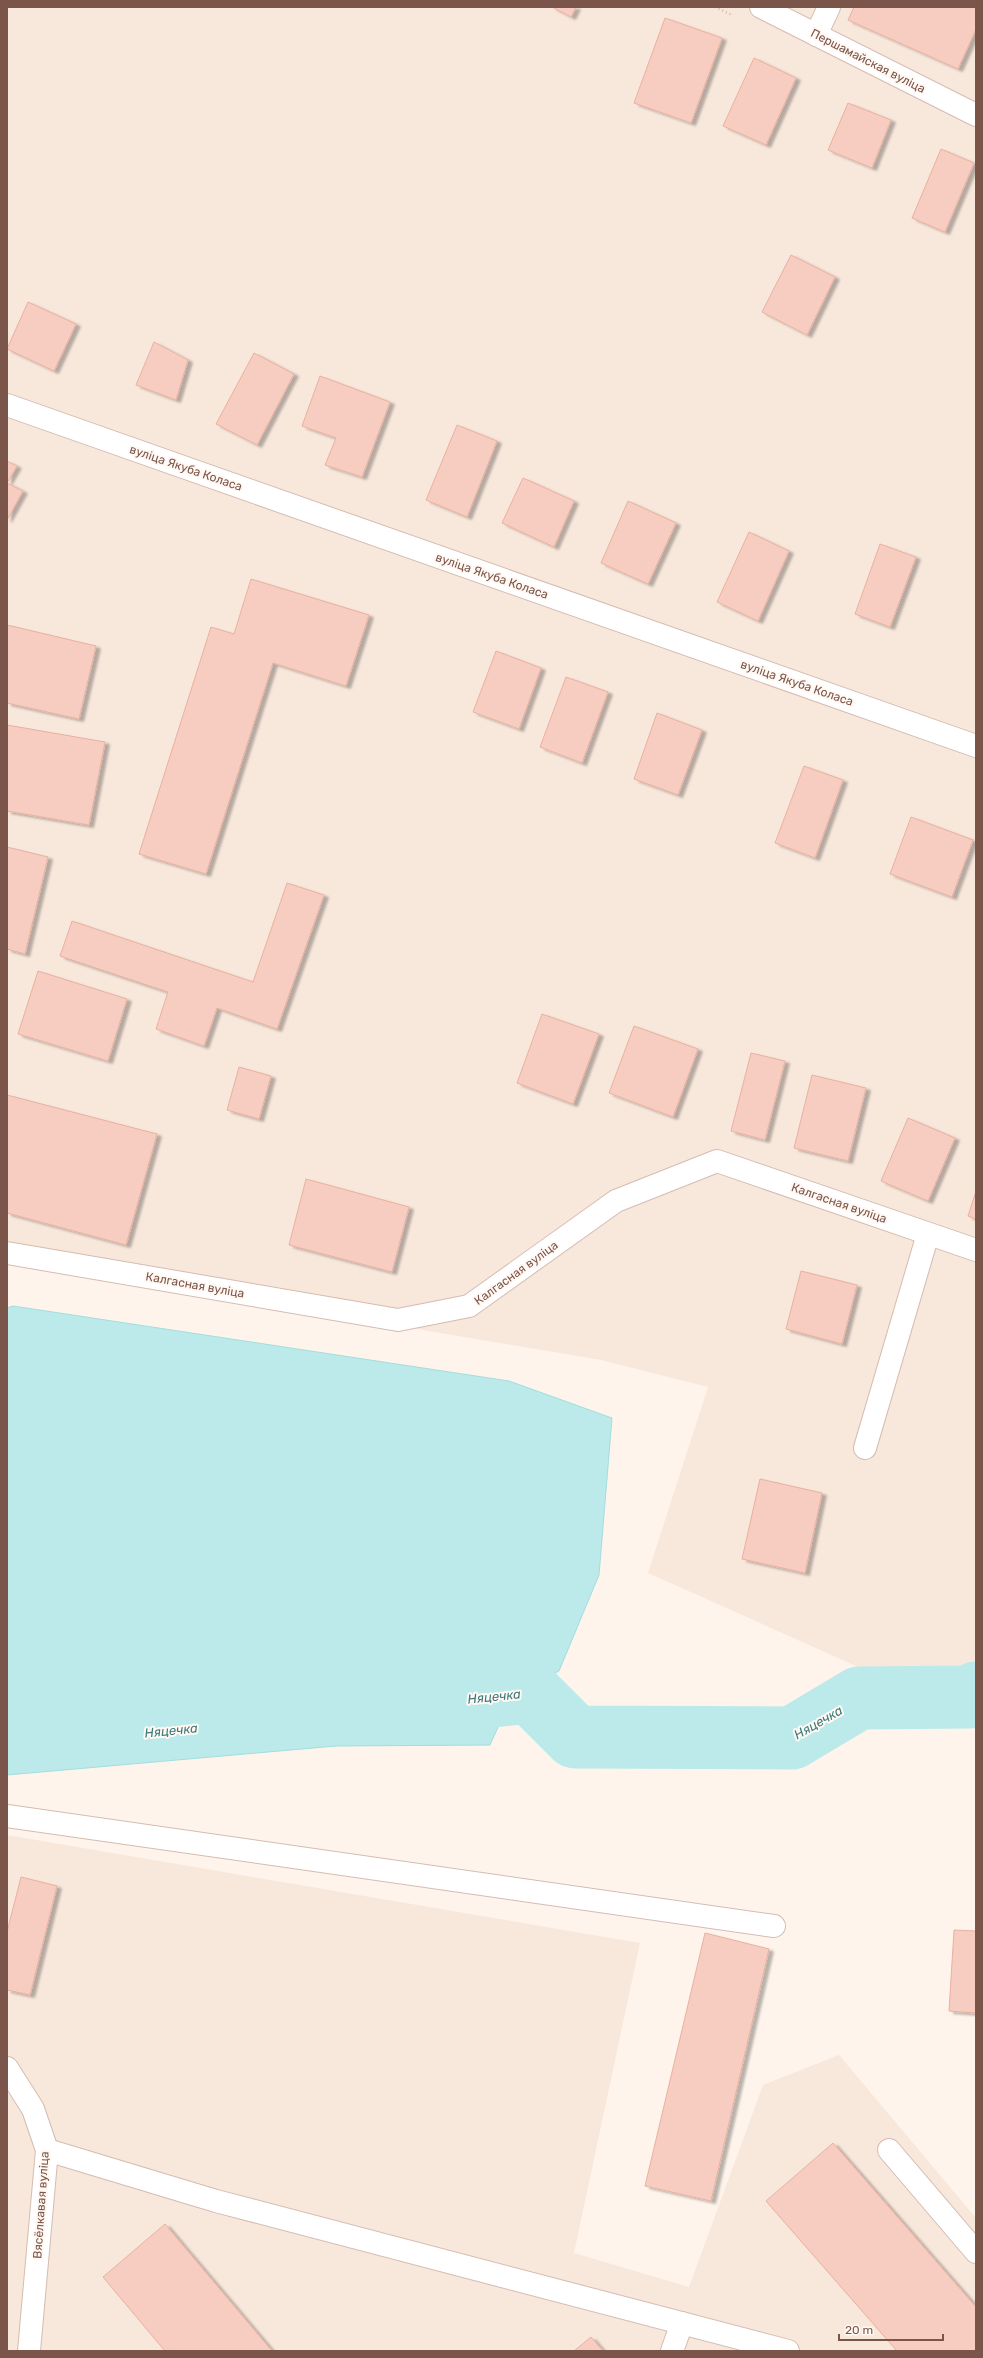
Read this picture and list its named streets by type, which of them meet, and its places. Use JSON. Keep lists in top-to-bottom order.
{
  "streets": {
    "street": [
      "Першамайская вуліца",
      "вуліца Якуба Коласа",
      "Калгасная вуліца",
      "Вясёлкавая вуліца"
    ]
  },
  "water": ["Няцечка"],
  "scale_bar": "20 m"
}
